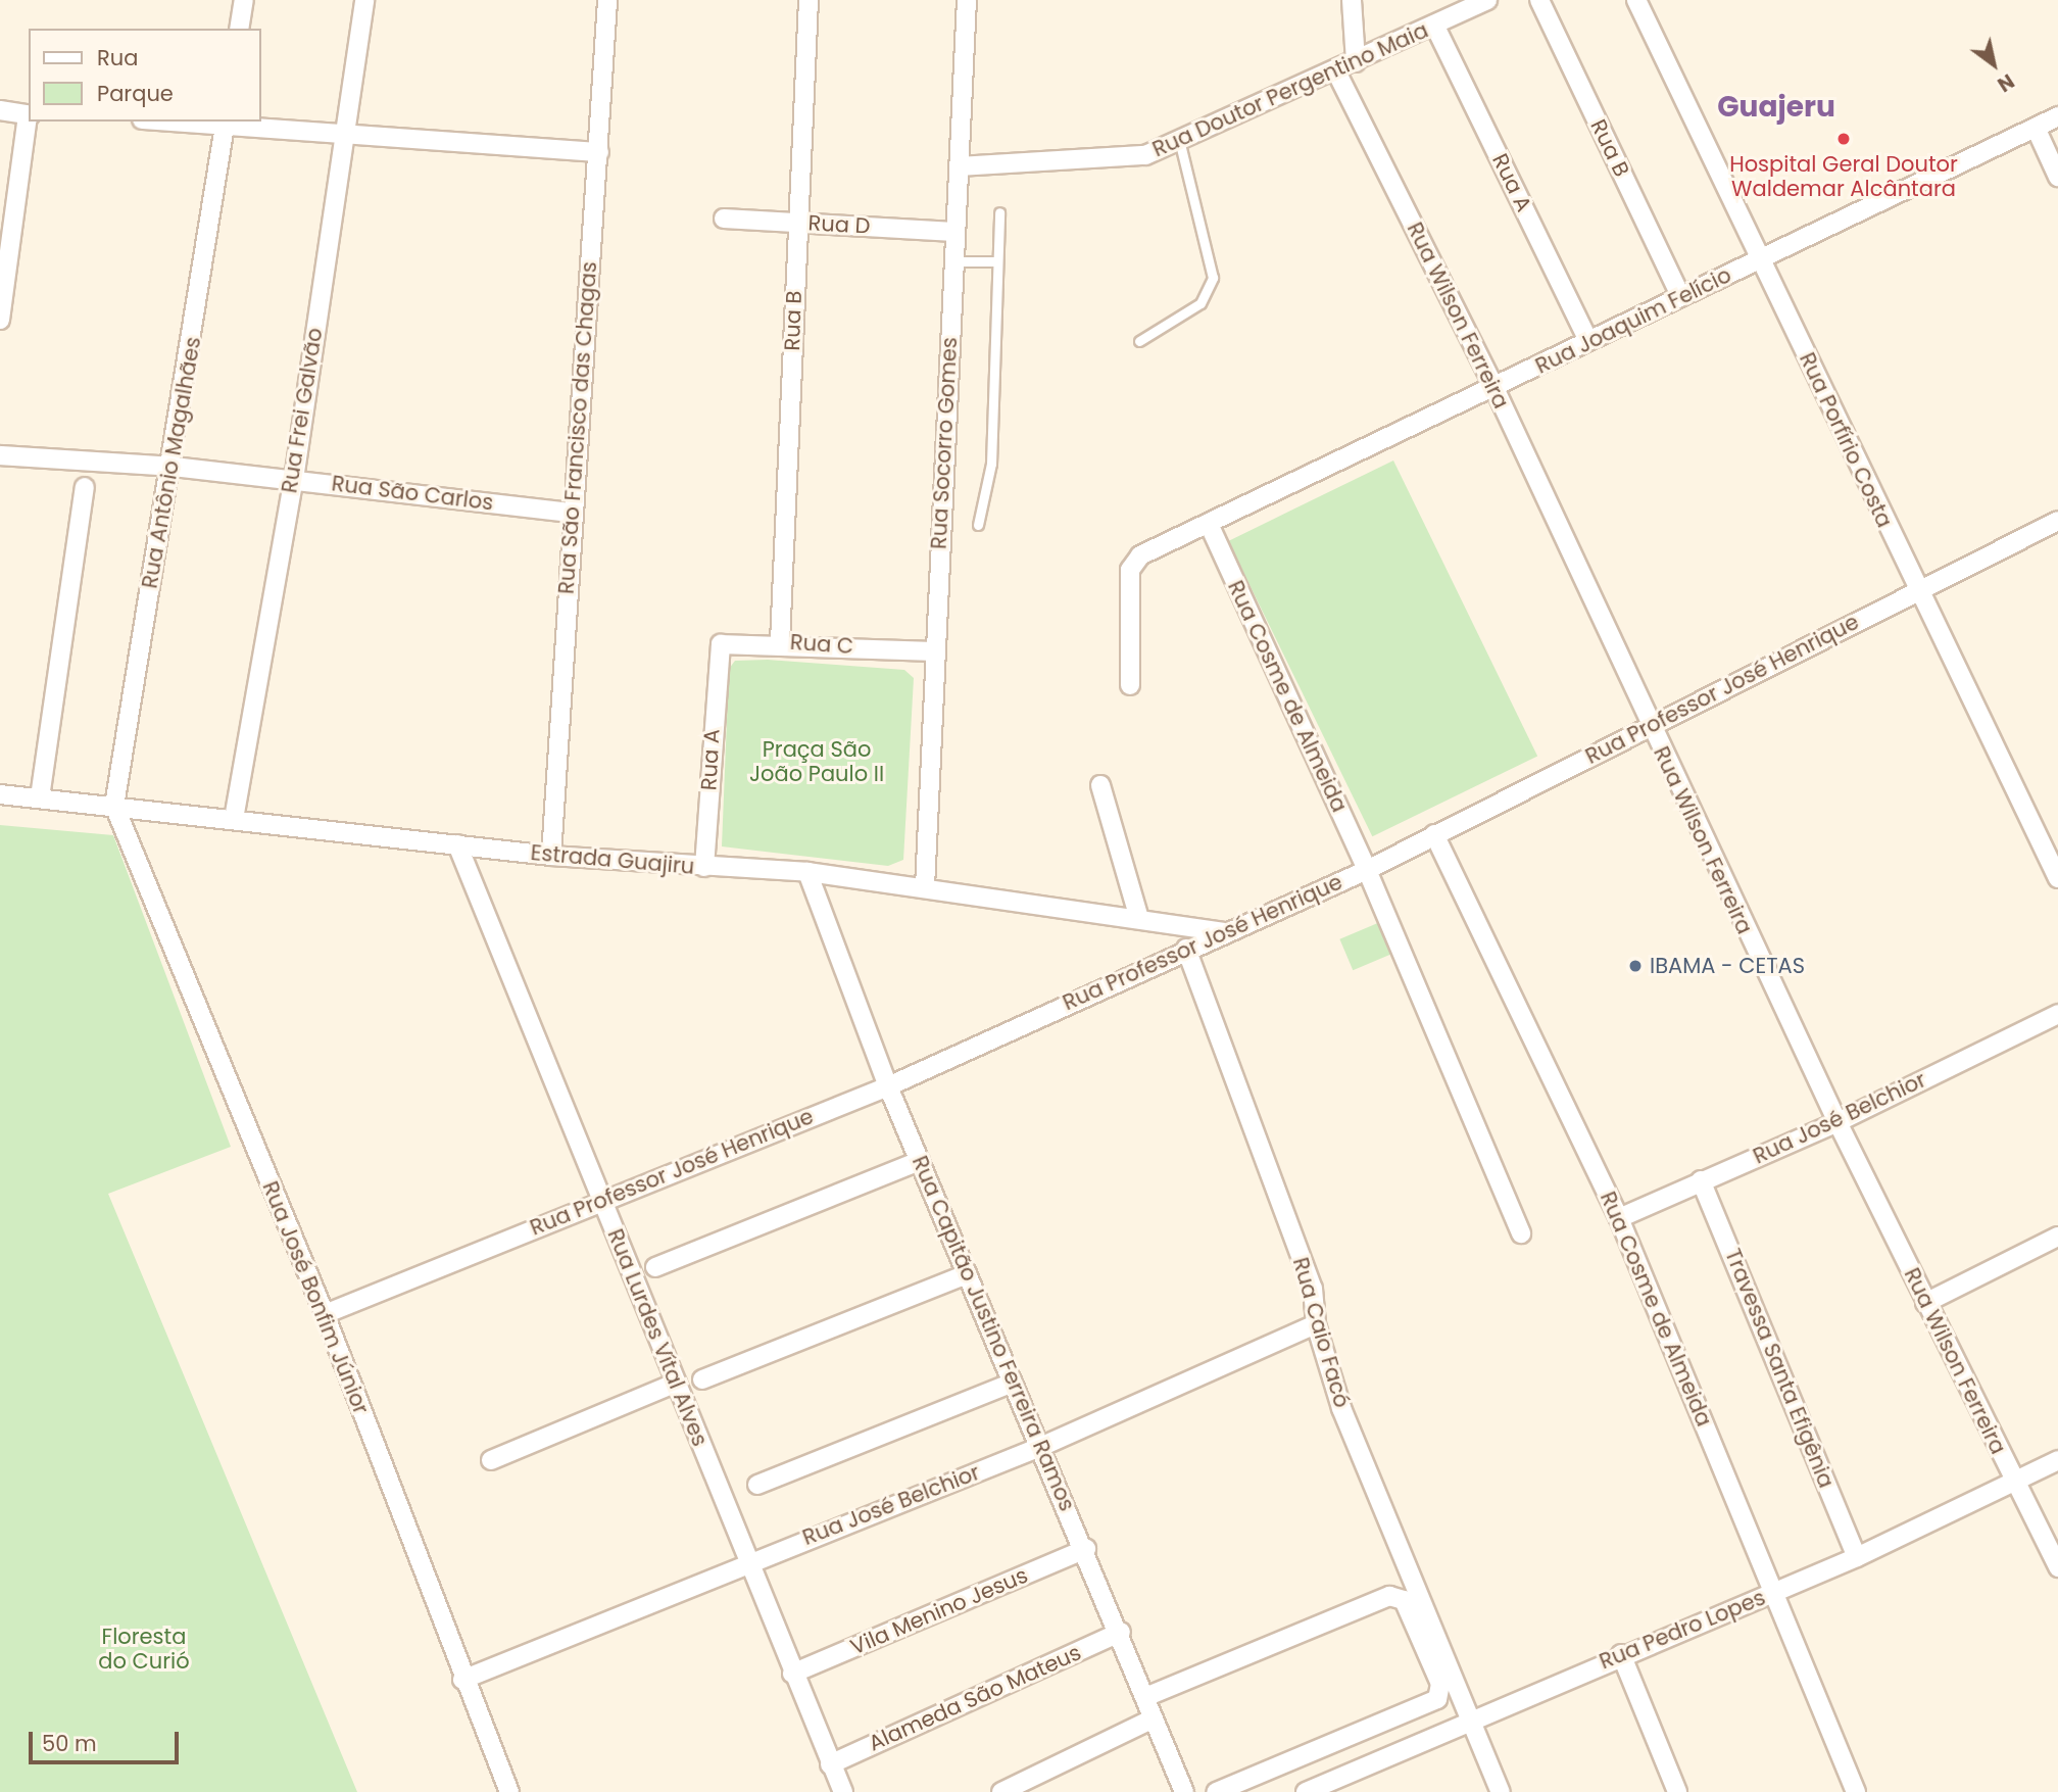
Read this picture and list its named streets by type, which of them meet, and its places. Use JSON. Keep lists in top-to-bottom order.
{
  "streets": {
    "street": [
      "Rua Doutor Pergentino Maia",
      "Rua B",
      "Rua A",
      "Rua D",
      "Rua Wilson Ferreira",
      "Rua Joaquim Felício",
      "Rua Frei Galvão",
      "Rua São Francisco das Chagas",
      "Rua Porfírio Costa",
      "Rua Socorro Gomes",
      "Rua Antônio Magalhães",
      "Rua São Carlos",
      "Rua C",
      "Rua Professor José Henrique",
      "Rua Cosme de Almeida",
      "Estrada Guajiru",
      "Rua José Belchior",
      "Rua José Bonfim Júnior",
      "Rua Caio Facó",
      "Rua Capitão Justino Ferreira Ramos",
      "Rua Lurdes Vítal Alves",
      "Travessa Santa Efigênia",
      "Vila Menino Jesus",
      "Rua Pedro Lopes",
      "Alameda São Mateus"
    ]
  },
  "crossings": [
    ["Rua Doutor Pergentino Maia", "Rua A"],
    ["Rua Doutor Pergentino Maia", "Rua Wilson Ferreira"],
    ["Rua Doutor Pergentino Maia", "Rua Socorro Gomes"],
    ["Rua B", "Rua D"],
    ["Rua B", "Rua Joaquim Felício"],
    ["Rua B", "Rua C"],
    ["Rua A", "Rua Joaquim Felício"],
    ["Rua A", "Rua C"],
    ["Rua A", "Estrada Guajiru"],
    ["Rua D", "Rua Socorro Gomes"],
    ["Rua Wilson Ferreira", "Rua Joaquim Felício"],
    ["Rua Wilson Ferreira", "Rua Professor José Henrique"],
    ["Rua Wilson Ferreira", "Rua José Belchior"],
    ["Rua Wilson Ferreira", "Rua Pedro Lopes"],
    ["Rua Joaquim Felício", "Rua Porfírio Costa"],
    ["Rua Joaquim Felício", "Rua Cosme de Almeida"],
    ["Rua Frei Galvão", "Rua São Carlos"],
    ["Rua Frei Galvão", "Estrada Guajiru"],
    ["Rua São Francisco das Chagas", "Rua São Carlos"],
    ["Rua São Francisco das Chagas", "Estrada Guajiru"],
    ["Rua Porfírio Costa", "Rua Professor José Henrique"],
    ["Rua Socorro Gomes", "Rua C"],
    ["Rua Socorro Gomes", "Estrada Guajiru"],
    ["Rua Antônio Magalhães", "Rua São Carlos"],
    ["Rua Antônio Magalhães", "Estrada Guajiru"],
    ["Rua Antônio Magalhães", "Rua José Bonfim Júnior"],
    ["Rua Professor José Henrique", "Rua Cosme de Almeida"],
    ["Rua Professor José Henrique", "Estrada Guajiru"],
    ["Rua Professor José Henrique", "Rua José Bonfim Júnior"],
    ["Rua Professor José Henrique", "Rua Caio Facó"],
    ["Rua Professor José Henrique", "Rua Capitão Justino Ferreira Ramos"],
    ["Rua Professor José Henrique", "Rua Lurdes Vítal Alves"],
    ["Rua Cosme de Almeida", "Rua José Belchior"],
    ["Rua Cosme de Almeida", "Rua Pedro Lopes"],
    ["Estrada Guajiru", "Rua José Bonfim Júnior"],
    ["Estrada Guajiru", "Rua Capitão Justino Ferreira Ramos"],
    ["Estrada Guajiru", "Rua Lurdes Vítal Alves"],
    ["Rua José Belchior", "Rua José Bonfim Júnior"],
    ["Rua José Belchior", "Rua Caio Facó"],
    ["Rua José Belchior", "Rua Capitão Justino Ferreira Ramos"],
    ["Rua José Belchior", "Rua Lurdes Vítal Alves"],
    ["Rua José Belchior", "Travessa Santa Efigênia"],
    ["Rua Caio Facó", "Rua Pedro Lopes"],
    ["Rua Capitão Justino Ferreira Ramos", "Vila Menino Jesus"],
    ["Rua Capitão Justino Ferreira Ramos", "Alameda São Mateus"],
    ["Rua Lurdes Vítal Alves", "Vila Menino Jesus"],
    ["Rua Lurdes Vítal Alves", "Alameda São Mateus"],
    ["Travessa Santa Efigênia", "Rua Pedro Lopes"]
  ],
  "districts": ["Guajeru"],
  "parks": ["Praça São João Paulo II", "Floresta do Curió"],
  "places": ["Hospital Geral Doutor Waldemar Alcântara", "IBAMA - CETAS"],
  "legend": ["Rua", "Parque"],
  "scale_bar": "50 m",
  "north": "bottom right"
}
